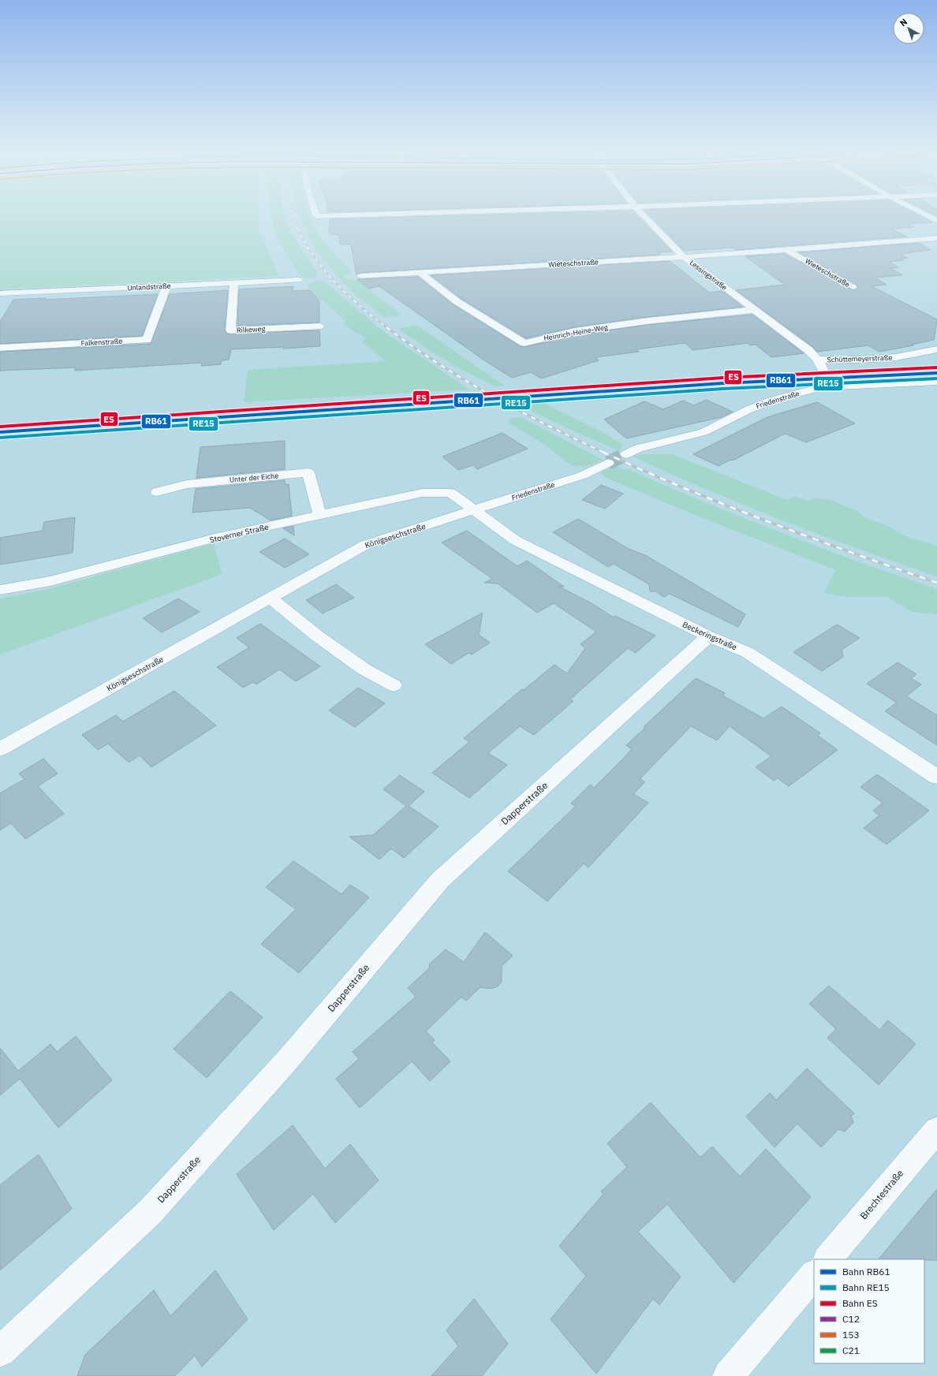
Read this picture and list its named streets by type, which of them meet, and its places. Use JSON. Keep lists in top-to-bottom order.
{
  "streets": {
    "street": [
      "Wieteschstraße",
      "Lessingstraße",
      "Unlandstraße",
      "Rilkeweg",
      "Heinrich-Heine-Weg",
      "Falkenstraße",
      "Schüttemeyerstraße",
      "Friedenstraße",
      "Unter der Eiche",
      "Stoverner Straße",
      "Königseschstraße",
      "Beckeringstraße",
      "Dapperstraße",
      "Brechtestraße"
    ]
  },
  "crossings": [
    ["Wieteschstraße", "Lessingstraße"],
    ["Wieteschstraße", "Heinrich-Heine-Weg"],
    ["Lessingstraße", "Heinrich-Heine-Weg"],
    ["Lessingstraße", "Schüttemeyerstraße"],
    ["Lessingstraße", "Friedenstraße"],
    ["Unlandstraße", "Rilkeweg"],
    ["Unlandstraße", "Falkenstraße"],
    ["Friedenstraße", "Stoverner Straße"],
    ["Friedenstraße", "Königseschstraße"],
    ["Friedenstraße", "Beckeringstraße"],
    ["Unter der Eiche", "Stoverner Straße"],
    ["Stoverner Straße", "Königseschstraße"],
    ["Stoverner Straße", "Beckeringstraße"],
    ["Königseschstraße", "Beckeringstraße"],
    ["Beckeringstraße", "Dapperstraße"]
  ],
  "lines": ["rail line ES", "rail line RB61", "rail line RE15"],
  "legend": [
    "Bahn RB61",
    "Bahn RE15",
    "Bahn ES",
    "C12",
    "153",
    "C21"
  ],
  "north": "top left"
}
